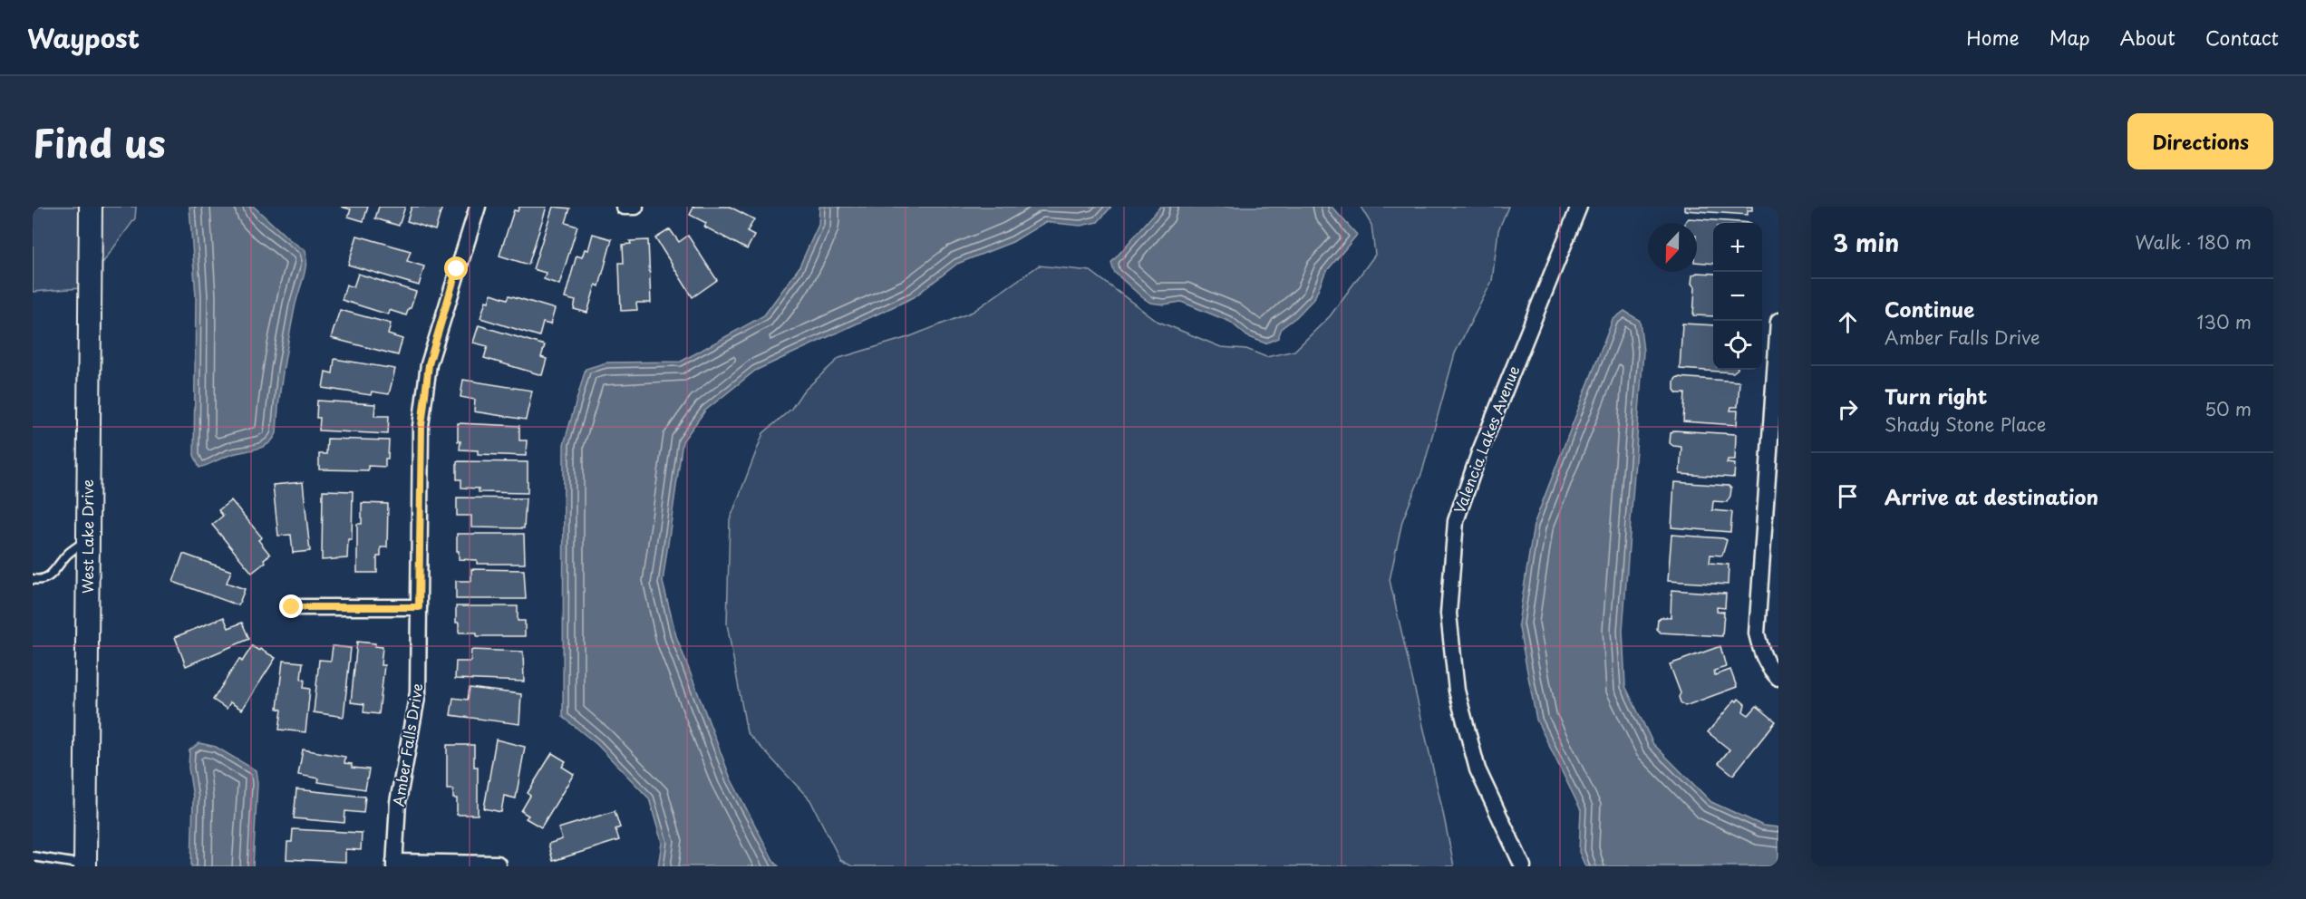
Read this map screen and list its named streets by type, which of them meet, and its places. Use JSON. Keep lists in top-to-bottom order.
{
  "streets": {
    "street": ["Valencia Lakes Avenue", "West Lake Drive", "Amber Falls Drive"]
  },
  "north": "bottom",
  "page": {
    "header": "Waypost",
    "nav": [
      "Home",
      "Map",
      "About",
      "Contact"
    ],
    "title": "Find us",
    "buttons": "Directions",
    "heading": ["3 min", "Walk · 180 m"],
    "map_buttons": ["+", "−"],
    "list": [
      ["Continue", "Amber Falls Drive", "130 m"],
      ["Turn right", "Shady Stone Place", "50 m"],
      "Arrive at destination"
    ]
  }
}
